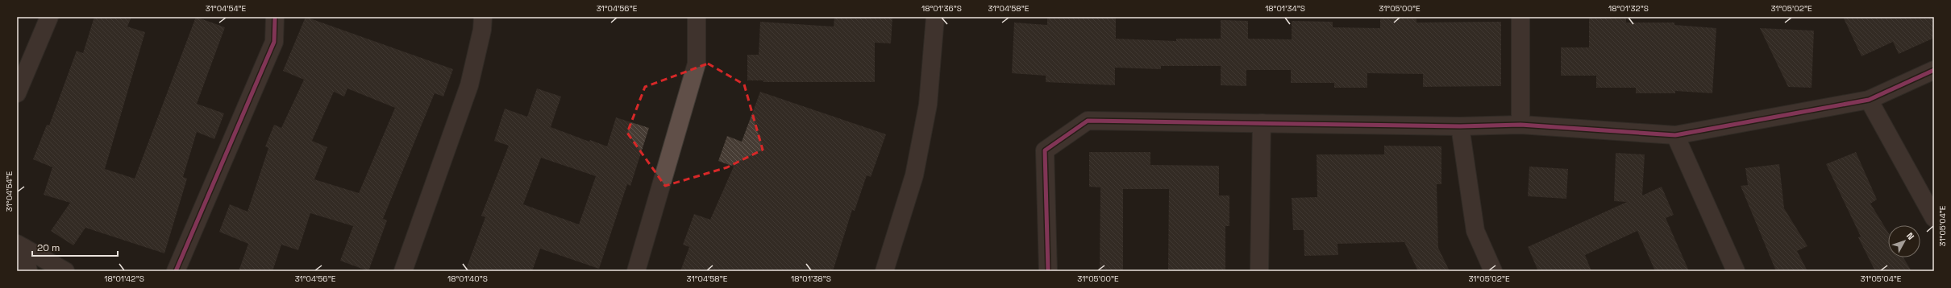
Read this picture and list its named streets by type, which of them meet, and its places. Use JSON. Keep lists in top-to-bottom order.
{
  "scale_bar": "20 m",
  "north": "top right",
  "coordinates": [
    "31°04'54\"E",
    "31°04'56\"E",
    "18°01'36\"S",
    "31°04'58\"E",
    "18°01'34\"S",
    "31°05'00\"E",
    "18°01'32\"S",
    "31°05'02\"E",
    "31°05'04\"E",
    "18°01'42\"S",
    "18°01'40\"S",
    "18°01'38\"S"
  ]
}
